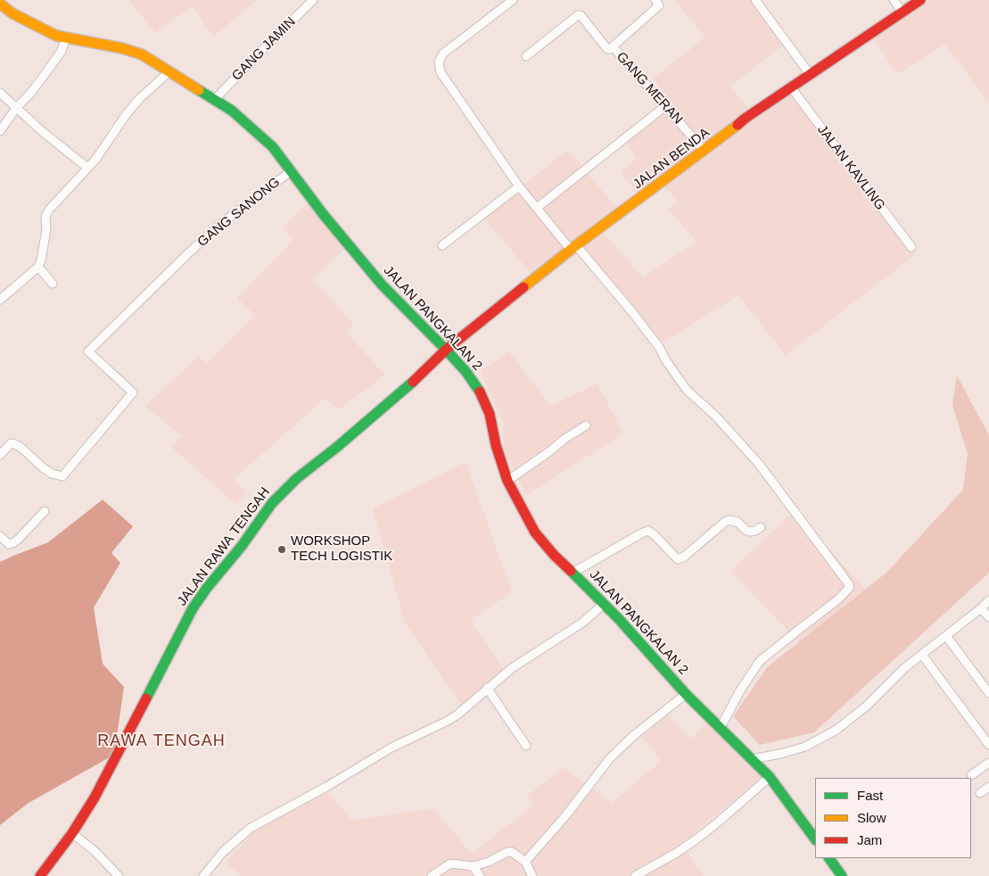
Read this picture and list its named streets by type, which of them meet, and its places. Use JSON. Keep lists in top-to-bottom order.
{
  "streets": {
    "street": [
      "GANG JAMIN",
      "GANG MERAN",
      "JALAN BENDA",
      "JALAN KAVLING",
      "GANG SANONG",
      "JALAN PANGKALAN 2",
      "JALAN RAWA TENGAH"
    ]
  },
  "crossings": [
    ["GANG JAMIN", "JALAN PANGKALAN 2"],
    ["GANG MERAN", "JALAN BENDA"],
    ["JALAN BENDA", "JALAN KAVLING"],
    ["JALAN BENDA", "JALAN PANGKALAN 2"],
    ["JALAN BENDA", "JALAN RAWA TENGAH"],
    ["GANG SANONG", "JALAN PANGKALAN 2"],
    ["JALAN PANGKALAN 2", "JALAN RAWA TENGAH"]
  ],
  "districts": ["RAWA TENGAH"],
  "places": ["WORKSHOP TECH LOGISTIK"],
  "legend": ["Fast", "Slow", "Jam"]
}
